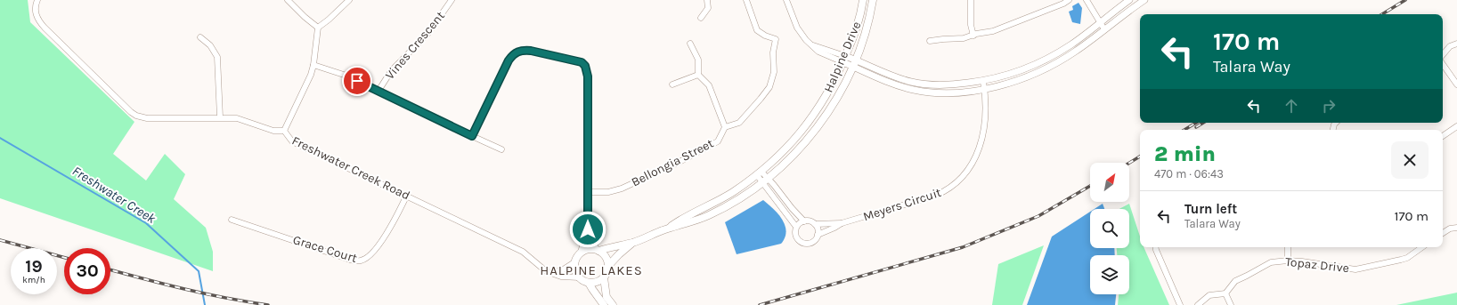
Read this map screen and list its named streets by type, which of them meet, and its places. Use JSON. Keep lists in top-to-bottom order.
{
  "streets": {
    "main road": ["Halpine Drive"],
    "street": [
      "Vines Crescent",
      "Bellongia Street",
      "Freshwater Creek Road",
      "Meyers Circuit",
      "Grace Court",
      "Topaz Drive"
    ]
  },
  "crossings": [
    ["Halpine Drive", "Freshwater Creek Road"],
    ["Freshwater Creek Road", "Grace Court"]
  ],
  "districts": ["HALPINE LAKES"],
  "water": ["Freshwater Creek"],
  "north": "top right",
  "page": {
    "turn": ["170 m", "Talara Way"],
    "heading": ["2 min", "470 m · 06:43"],
    "list": [
      {
        "name": "Turn left",
        "note": "Talara Way",
        "value": "170 m"
      }
    ],
    "speed": "19 km/h",
    "limit": "30"
  }
}
